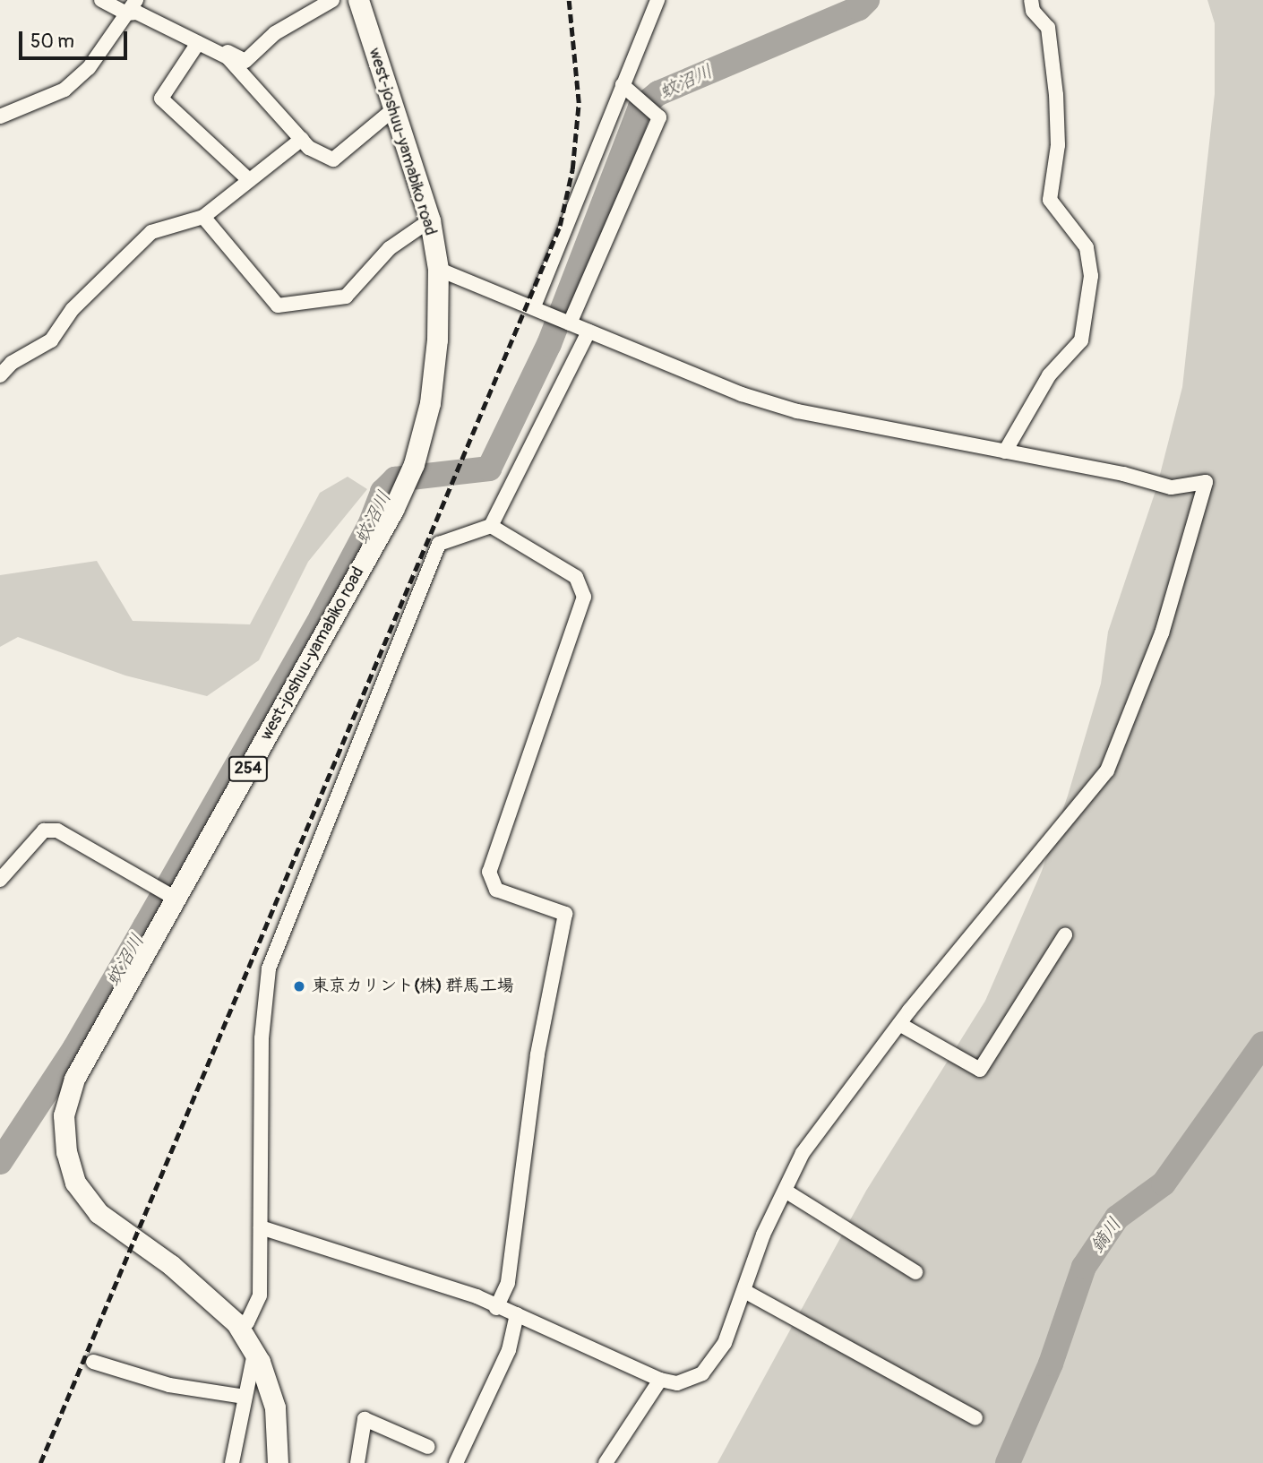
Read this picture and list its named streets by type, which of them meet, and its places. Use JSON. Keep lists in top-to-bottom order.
{
  "streets": {
    "highway": ["west-joshuu-yamabiko road", "254"]
  },
  "water": ["蚊沼川", "鏑川"],
  "places": ["東京カリント(株) 群馬工場"],
  "scale_bar": "50 m"
}
